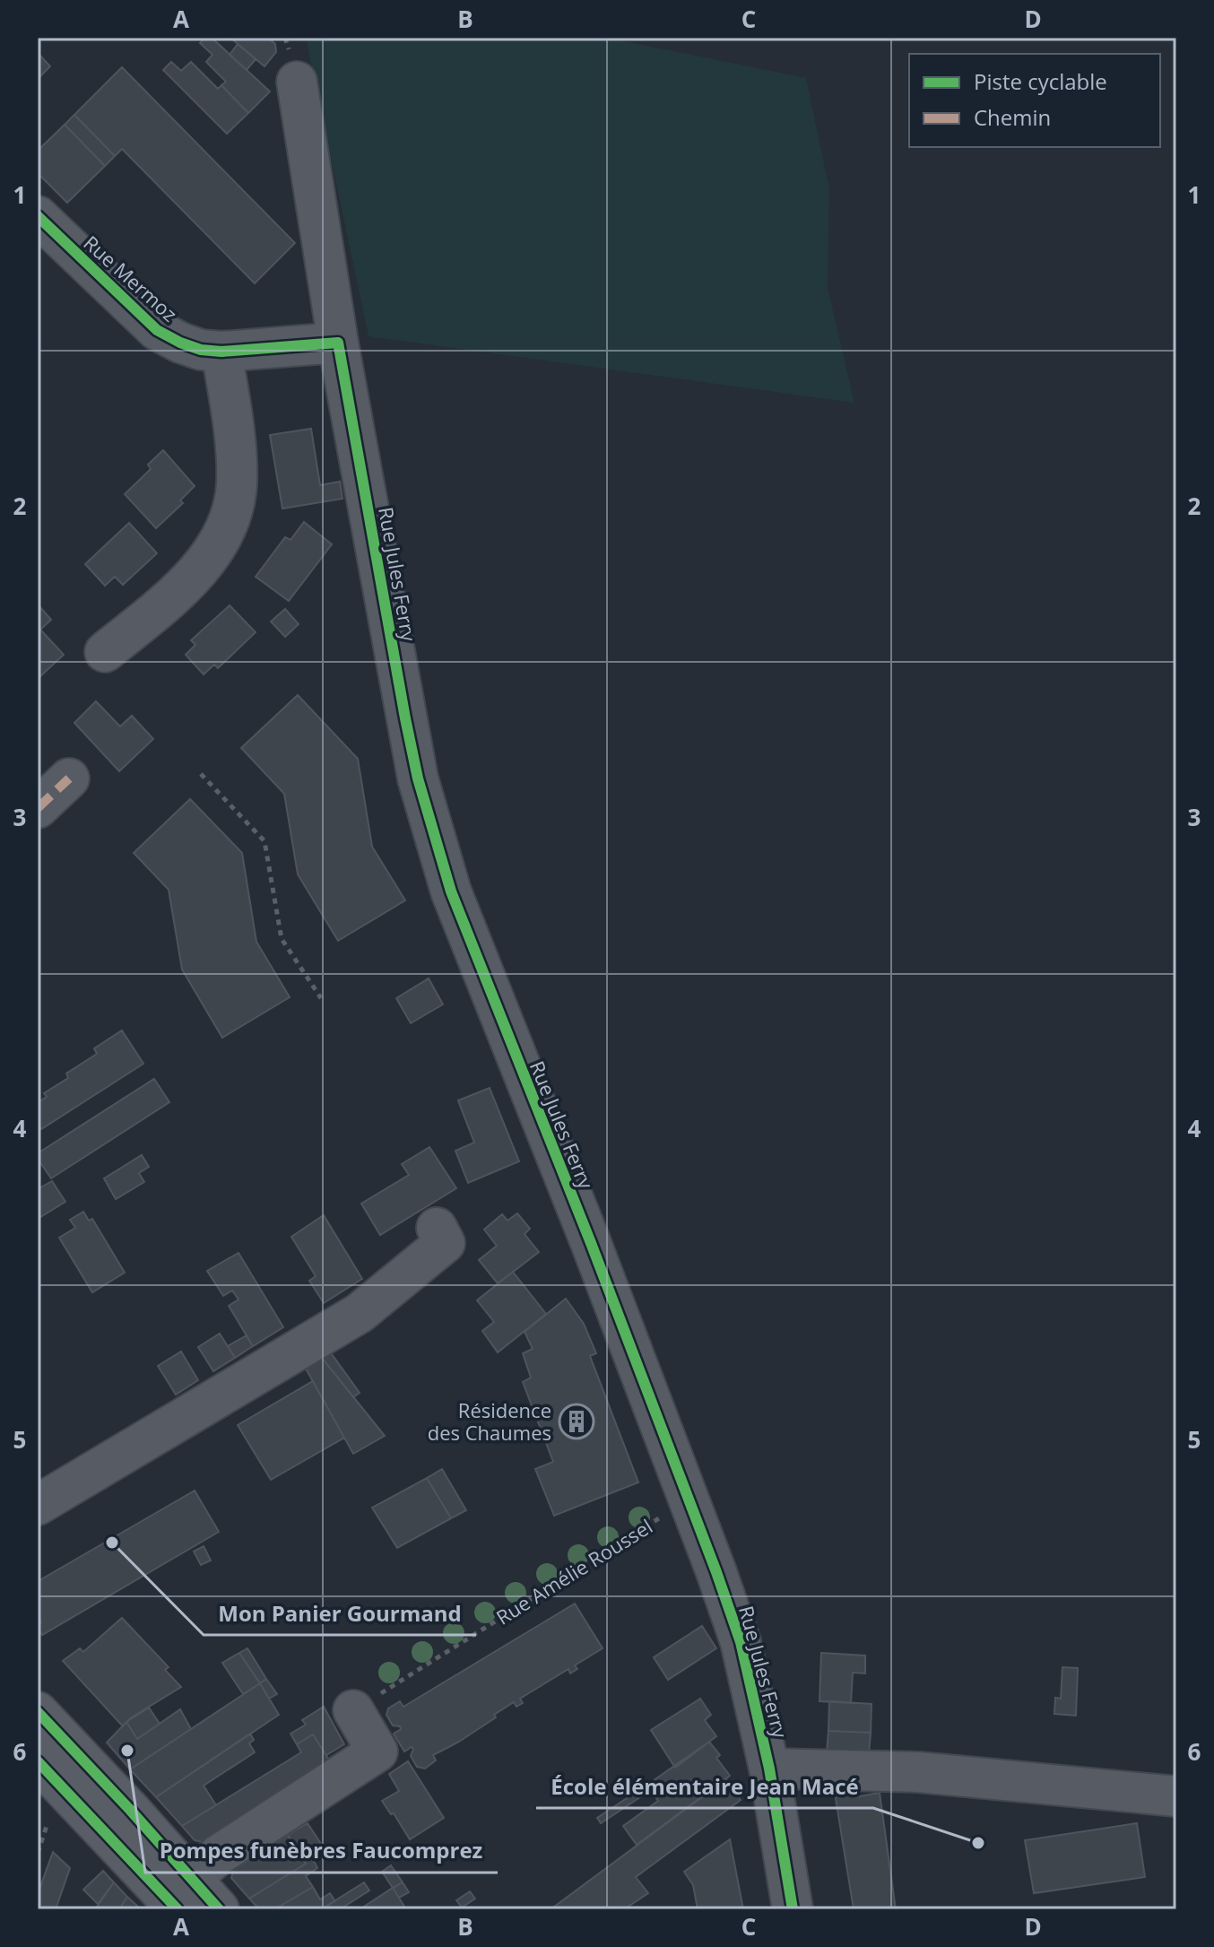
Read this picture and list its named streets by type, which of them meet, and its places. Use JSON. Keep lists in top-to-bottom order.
{
  "streets": {
    "street": ["Rue Mermoz", "Rue Jules Ferry"],
    "path": ["Rue Amélie Roussel"]
  },
  "crossings": [
    ["Rue Mermoz", "Rue Jules Ferry"],
    ["Rue Jules Ferry", "Rue Amélie Roussel"]
  ],
  "places": {
    "building": ["Résidence des Chaumes"],
    "other": ["Mon Panier Gourmand", "Pompes funèbres Faucomprez", "École élémentaire Jean Macé"]
  },
  "legend": ["Piste cyclable", "Chemin"],
  "grid": {
    "columns": [
      "A",
      "B",
      "C",
      "D"
    ],
    "rows": [
      "1",
      "2",
      "3",
      "4",
      "5",
      "6"
    ]
  }
}
